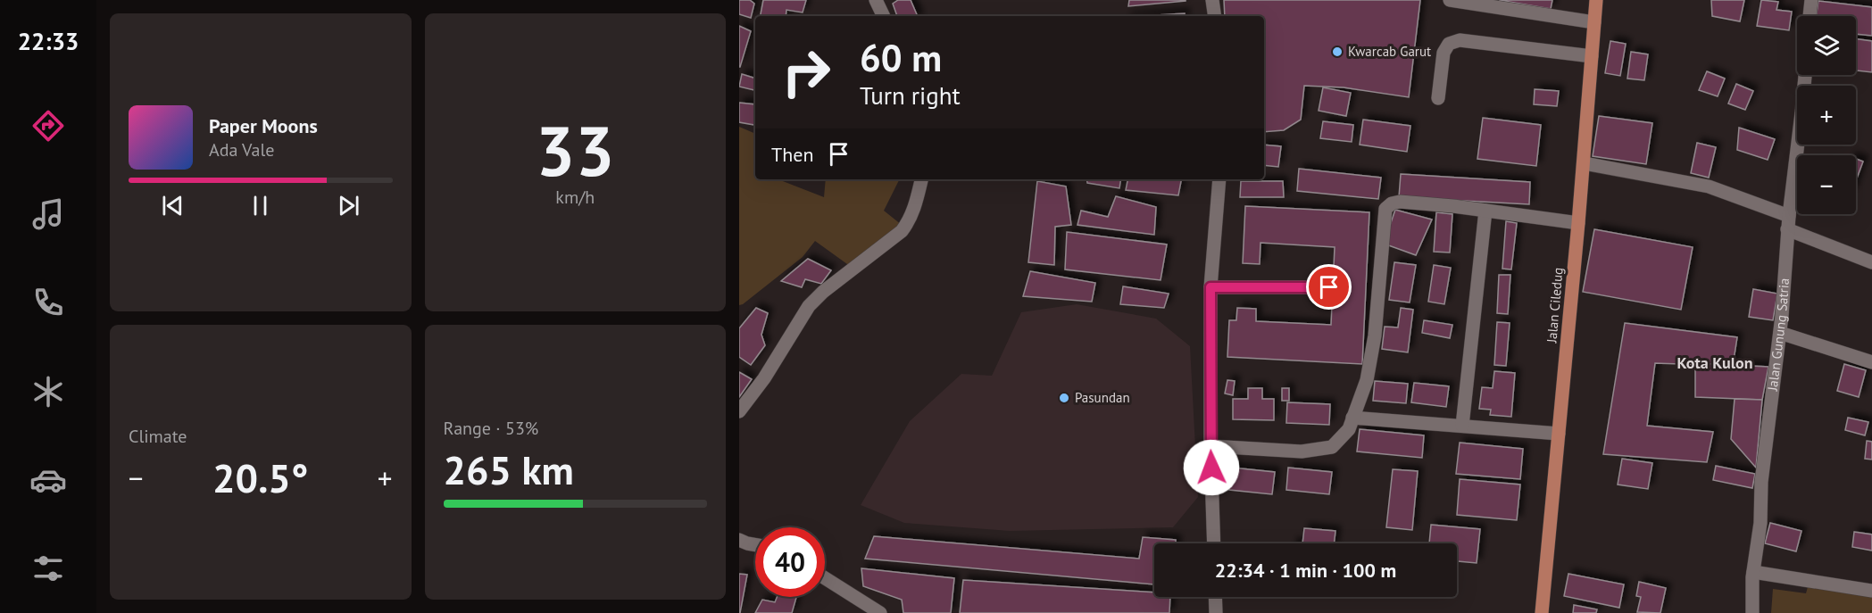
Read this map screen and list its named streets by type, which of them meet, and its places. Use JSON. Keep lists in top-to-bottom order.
{
  "streets": {
    "main road": ["Jalan Ciledug"],
    "street": ["Jalan Gunung Satria"]
  },
  "districts": ["Kota Kulon"],
  "places": ["Kwarcab Garut", "Pasundan"],
  "page": {
    "tabs": "22:33",
    "tile": [
      ["33", "km/h"],
      "Climate",
      ["Range · 53%", "265 km"]
    ],
    "map_buttons": ["+", "−"],
    "turn": ["60 m", "Turn right"],
    "song": ["Paper Moons", "Ada Vale"],
    "then": "Then",
    "heat": ["−", "20.5°", "+"],
    "limit": "40",
    "trip": "22:34 · 1 min · 100 m"
  }
}
